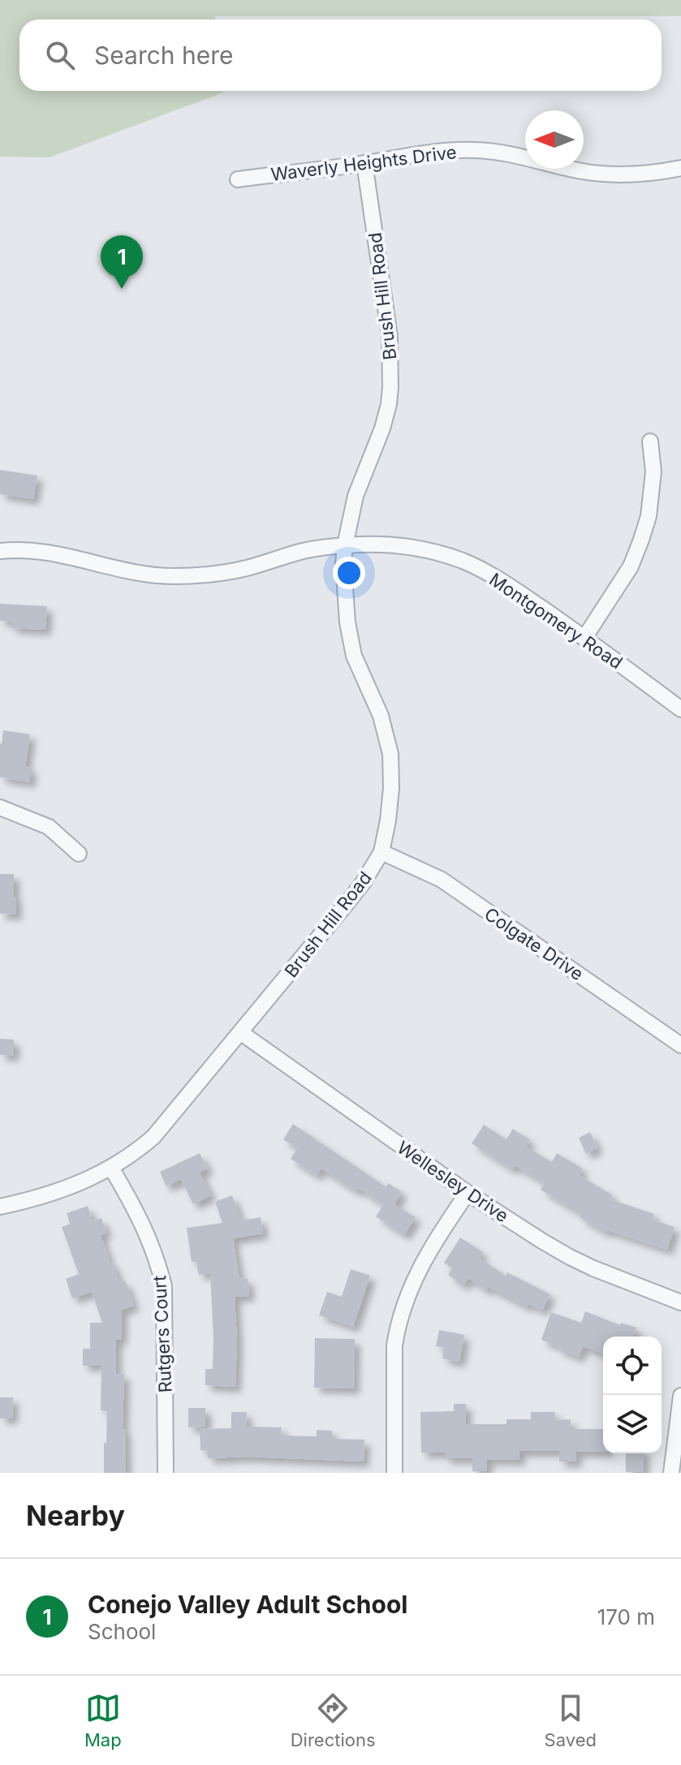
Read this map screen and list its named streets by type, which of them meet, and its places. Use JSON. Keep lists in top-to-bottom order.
{
  "streets": {
    "street": [
      "Waverly Heights Drive",
      "Brush Hill Road",
      "Montgomery Road",
      "Colgate Drive",
      "Wellesley Drive",
      "Rutgers Court"
    ]
  },
  "crossings": [
    ["Waverly Heights Drive", "Brush Hill Road"],
    ["Brush Hill Road", "Montgomery Road"],
    ["Brush Hill Road", "Colgate Drive"],
    ["Brush Hill Road", "Wellesley Drive"],
    ["Brush Hill Road", "Rutgers Court"]
  ],
  "north": "left",
  "page": {
    "search": "Search here",
    "pins": "1",
    "heading": "Nearby",
    "list": [
      {
        "mark": "1",
        "name": "Conejo Valley Adult School",
        "note": "School",
        "value": "170 m"
      }
    ],
    "nav": ["Map", "Directions", "Saved"]
  }
}
